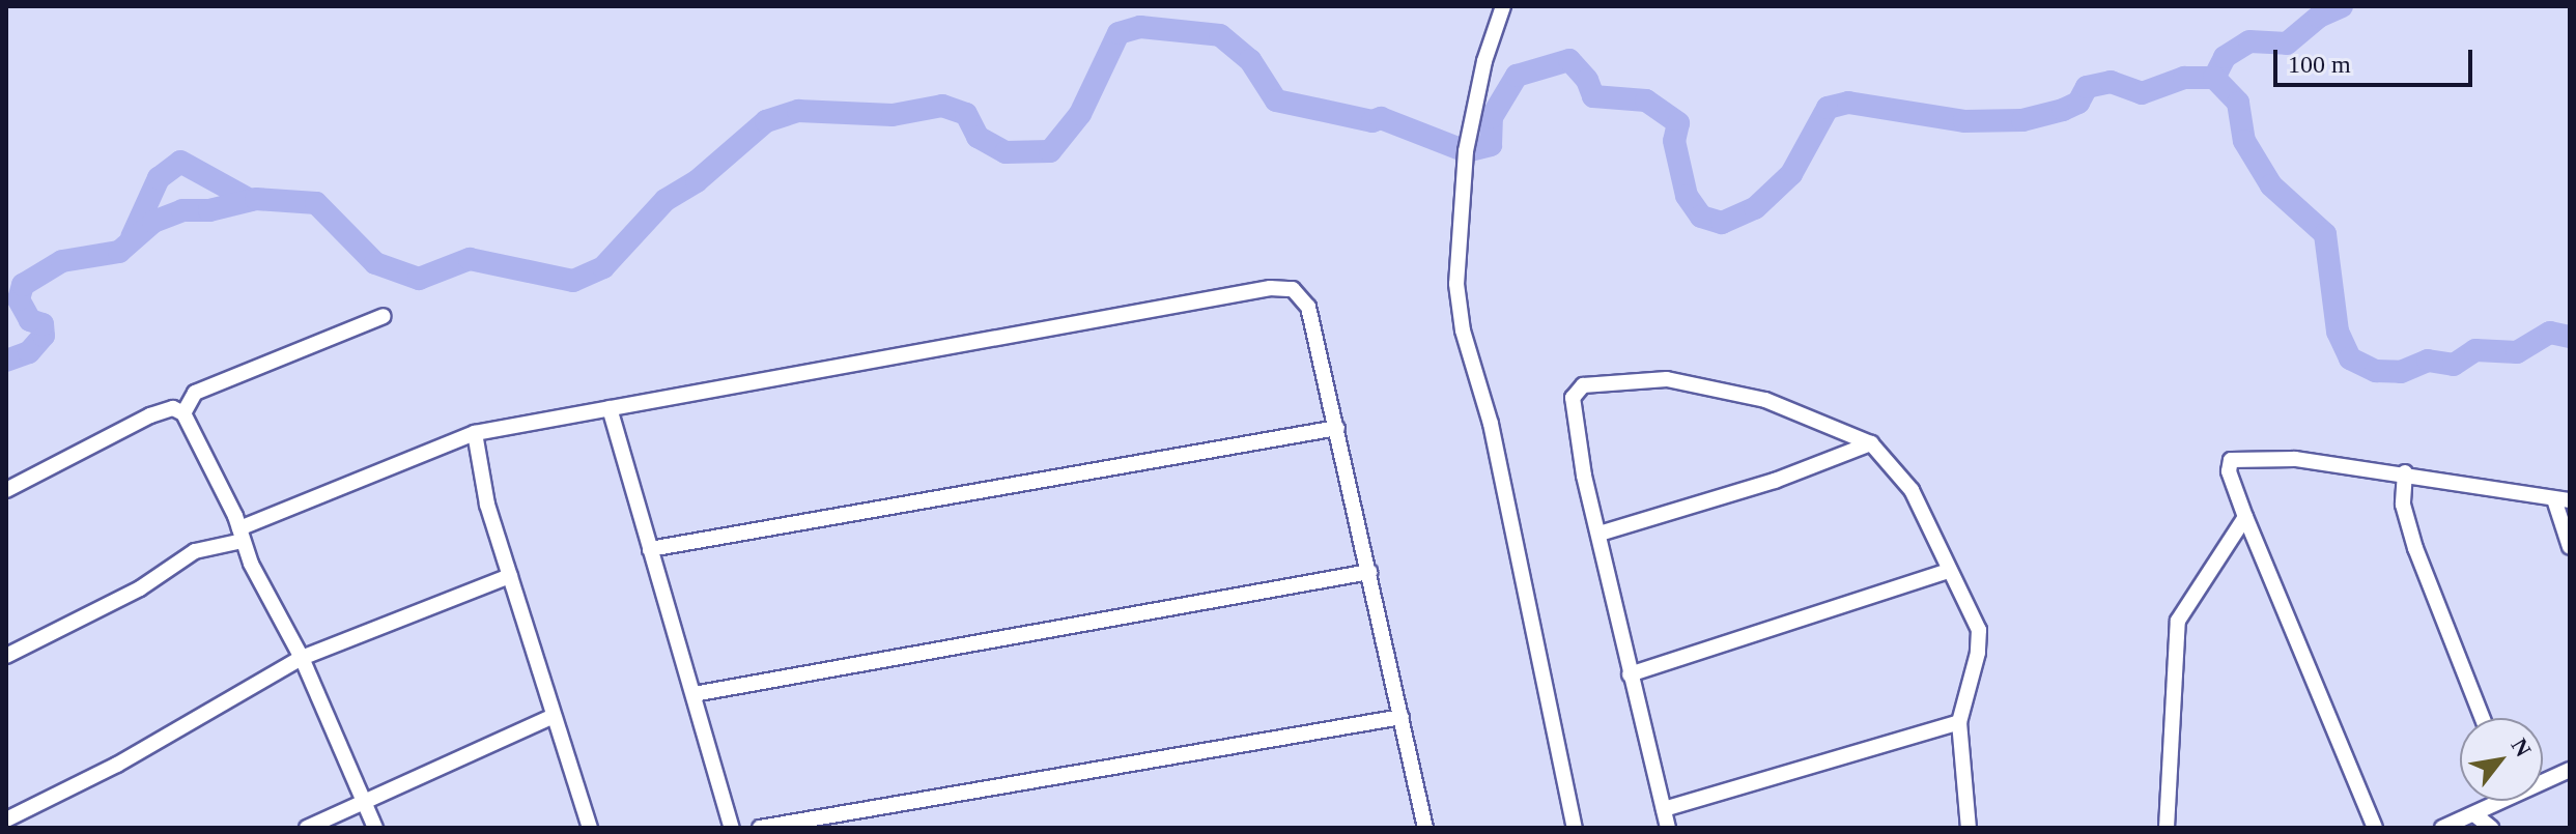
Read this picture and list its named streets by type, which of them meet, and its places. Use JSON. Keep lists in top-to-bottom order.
{
  "scale_bar": "100 m",
  "north": "top right"
}
